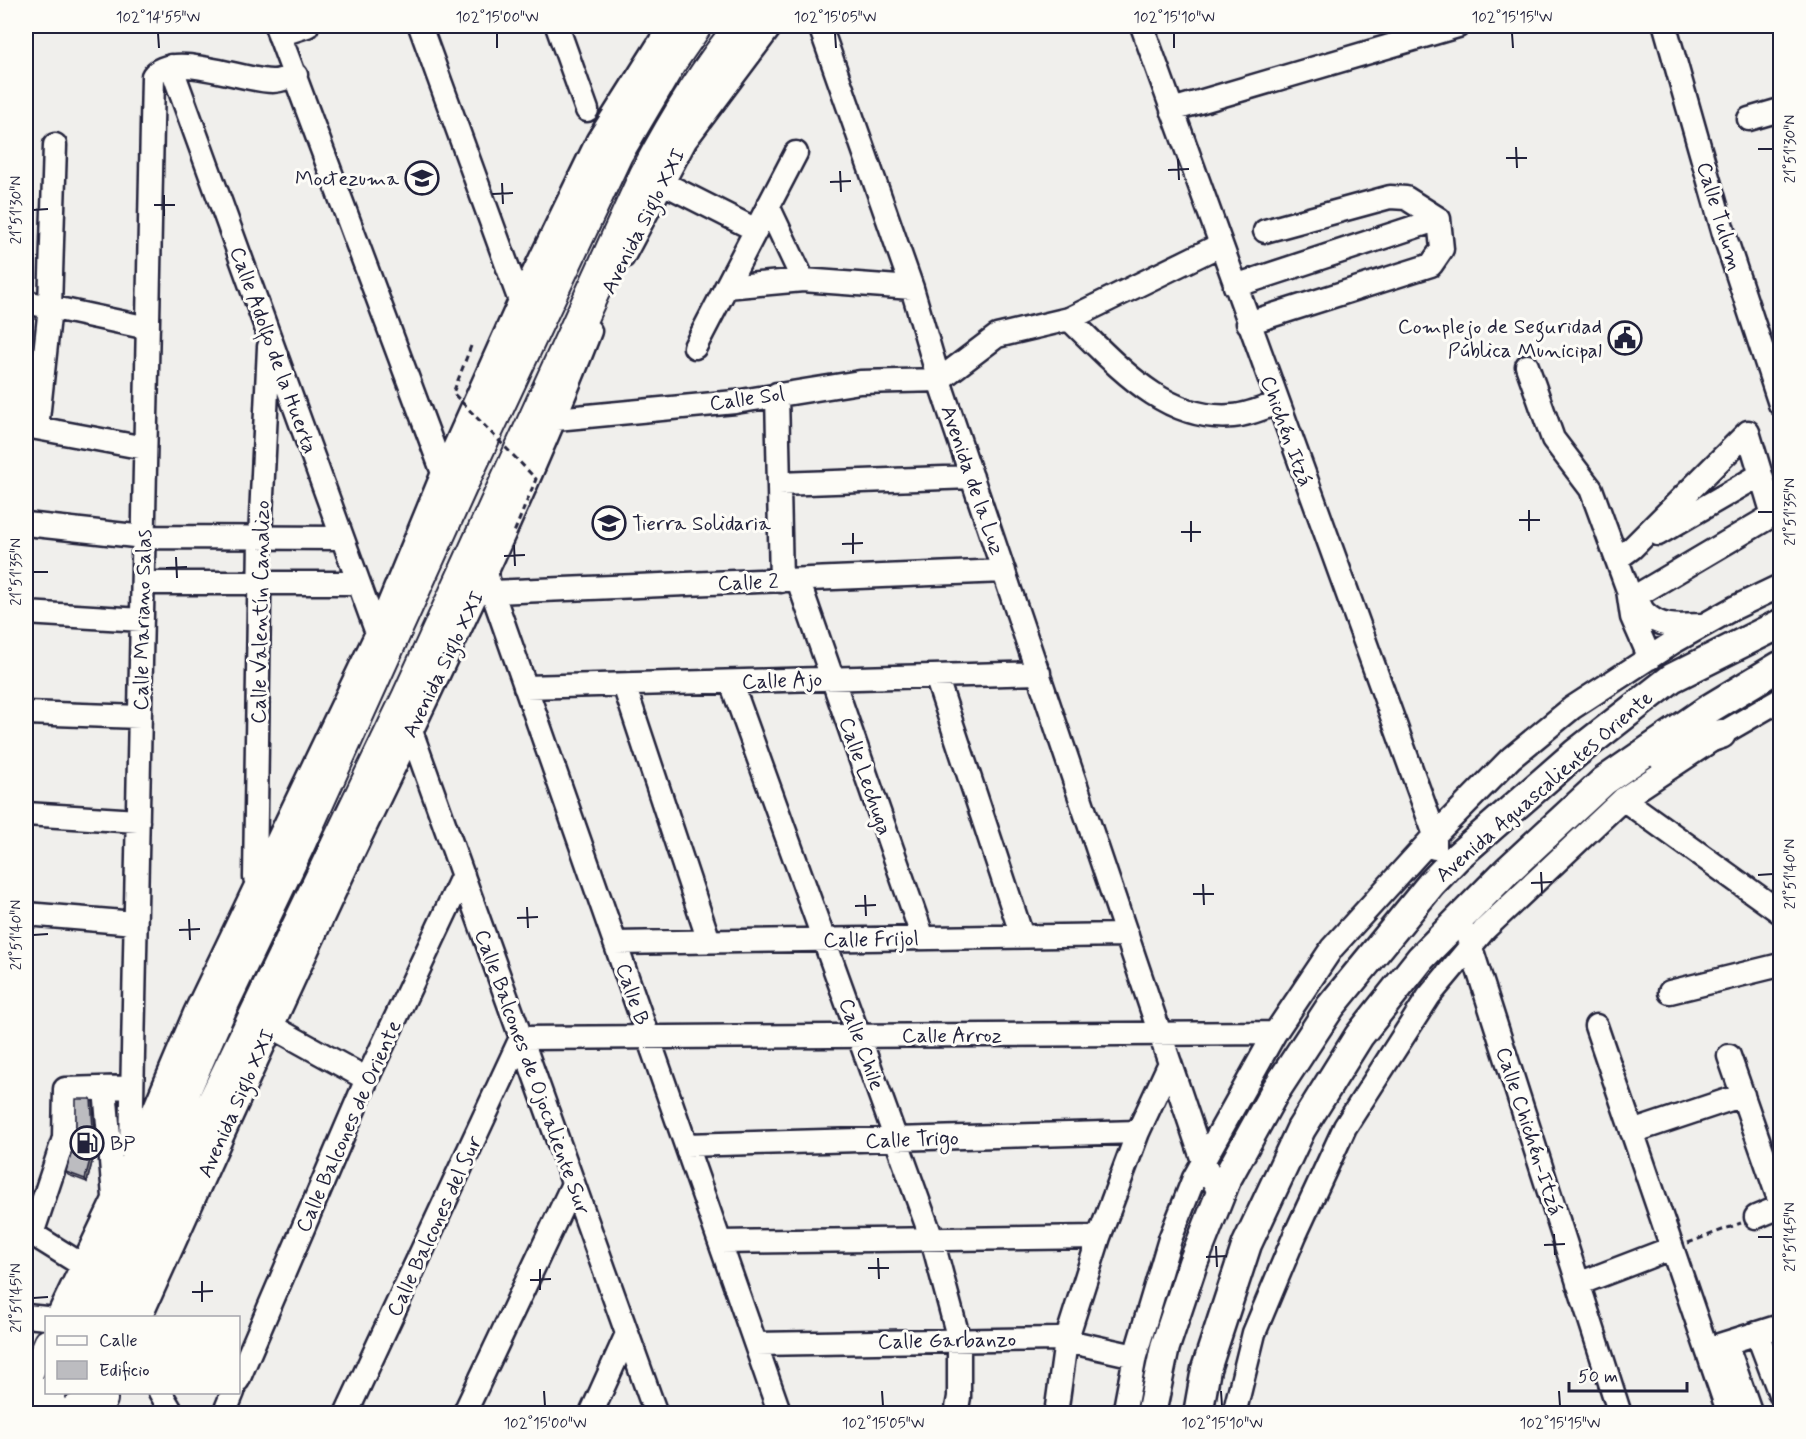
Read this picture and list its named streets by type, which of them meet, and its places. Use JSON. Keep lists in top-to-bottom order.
{
  "streets": {
    "highway": ["Avenida Siglo XXI"],
    "main road": ["Avenida Aguascalientes Oriente"],
    "street": [
      "Calle Tulum",
      "Calle Adolfo de la Huerta",
      "Calle Sol",
      "Chichén Itzá",
      "Avenida de la Luz",
      "Calle 2",
      "Calle Valentín Canalizo",
      "Calle Mariano Salas",
      "Calle Ajo",
      "Calle Lechuga",
      "Calle Frijol",
      "Calle B",
      "Calle Arroz",
      "Calle Chile",
      "Calle Balcones de Ojocaliente Sur",
      "Calle Balcones de Oriente",
      "Calle Chichén-Itzá",
      "Calle Trigo",
      "Calle Balcones del Sur",
      "Calle Garbanzo"
    ]
  },
  "crossings": [
    ["Avenida Siglo XXI", "Calle Sol"],
    ["Avenida Siglo XXI", "Calle 2"],
    ["Avenida Siglo XXI", "Calle B"],
    ["Avenida Siglo XXI", "Calle Balcones de Ojocaliente Sur"],
    ["Calle Adolfo de la Huerta", "Calle Valentín Canalizo"],
    ["Calle Adolfo de la Huerta", "Calle Mariano Salas"],
    ["Calle Sol", "Avenida de la Luz"],
    ["Calle Sol", "Calle Lechuga"],
    ["Chichén Itzá", "Avenida Aguascalientes Oriente"],
    ["Avenida de la Luz", "Calle 2"],
    ["Avenida de la Luz", "Calle Ajo"],
    ["Avenida de la Luz", "Avenida Aguascalientes Oriente"],
    ["Avenida de la Luz", "Calle Frijol"],
    ["Avenida de la Luz", "Calle Arroz"],
    ["Calle 2", "Calle Lechuga"],
    ["Calle 2", "Calle B"],
    ["Calle Ajo", "Calle Lechuga"],
    ["Calle Ajo", "Calle B"],
    ["Calle Ajo", "Calle Chile"],
    ["Calle Lechuga", "Calle Frijol"],
    ["Avenida Aguascalientes Oriente", "Calle Arroz"],
    ["Avenida Aguascalientes Oriente", "Calle Chichén-Itzá"],
    ["Avenida Aguascalientes Oriente", "Calle Garbanzo"],
    ["Calle Frijol", "Calle B"],
    ["Calle Frijol", "Calle Chile"],
    ["Calle B", "Calle Arroz"],
    ["Calle B", "Calle Trigo"],
    ["Calle B", "Calle Garbanzo"],
    ["Calle Arroz", "Calle Chile"],
    ["Calle Arroz", "Calle Balcones de Ojocaliente Sur"],
    ["Calle Arroz", "Calle Balcones del Sur"],
    ["Calle Chile", "Calle Trigo"],
    ["Calle Chile", "Calle Garbanzo"],
    ["Calle Balcones de Ojocaliente Sur", "Calle Balcones de Oriente"],
    ["Calle Balcones de Ojocaliente Sur", "Calle Balcones del Sur"]
  ],
  "places": {
    "school or university": ["Moctezuma", "Tierra Solidaria"],
    "public building": ["Complejo de Seguridad Pública Municipal"],
    "fuel station": ["BP"]
  },
  "legend": ["Calle", "Edificio"],
  "scale_bar": "50 m",
  "coordinates": [
    "102°14'55\"W",
    "102°15'00\"W",
    "102°15'05\"W",
    "102°15'10\"W",
    "102°15'15\"W",
    "21°51'30\"N",
    "21°51'35\"N",
    "21°51'40\"N",
    "21°51'45\"N"
  ]
}
